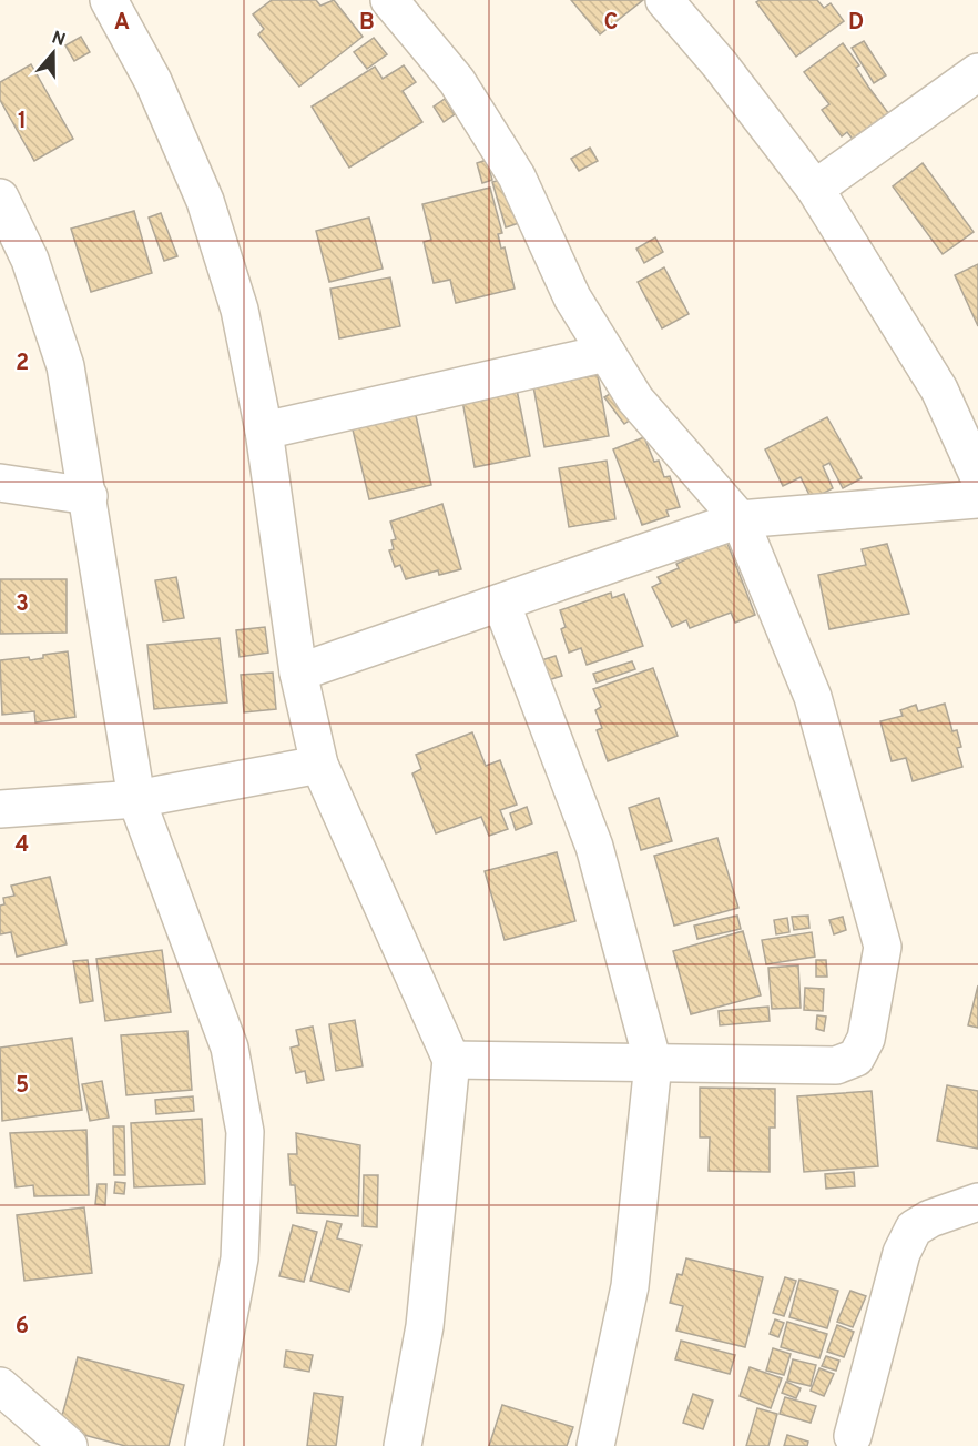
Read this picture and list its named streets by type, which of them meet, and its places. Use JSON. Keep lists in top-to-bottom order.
{
  "north": "top",
  "grid": {
    "columns": [
      "A",
      "B",
      "C",
      "D"
    ],
    "rows": [
      "1",
      "2",
      "3",
      "4",
      "5",
      "6"
    ]
  }
}
